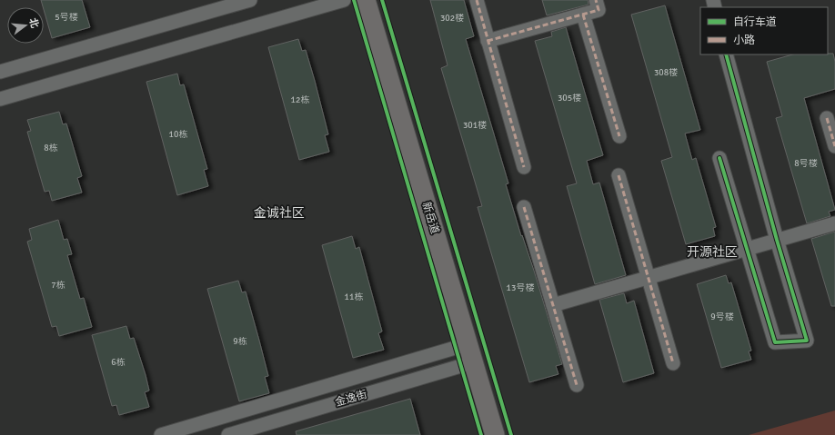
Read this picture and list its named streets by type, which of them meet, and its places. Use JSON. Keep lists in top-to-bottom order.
{
  "streets": {
    "street": ["新岳道", "金逸街"]
  },
  "crossings": [
    ["新岳道", "金逸街"]
  ],
  "districts": ["金诚社区", "开源社区"],
  "house_numbers": [
    "5号楼",
    "302楼",
    "308楼",
    "305楼",
    "12栋",
    "301楼",
    "10栋",
    "8栋",
    "8号楼",
    "7栋",
    "13号楼",
    "11栋",
    "9号楼",
    "9栋",
    "6栋"
  ],
  "legend": ["自行车道", "小路"],
  "north": "right"
}
